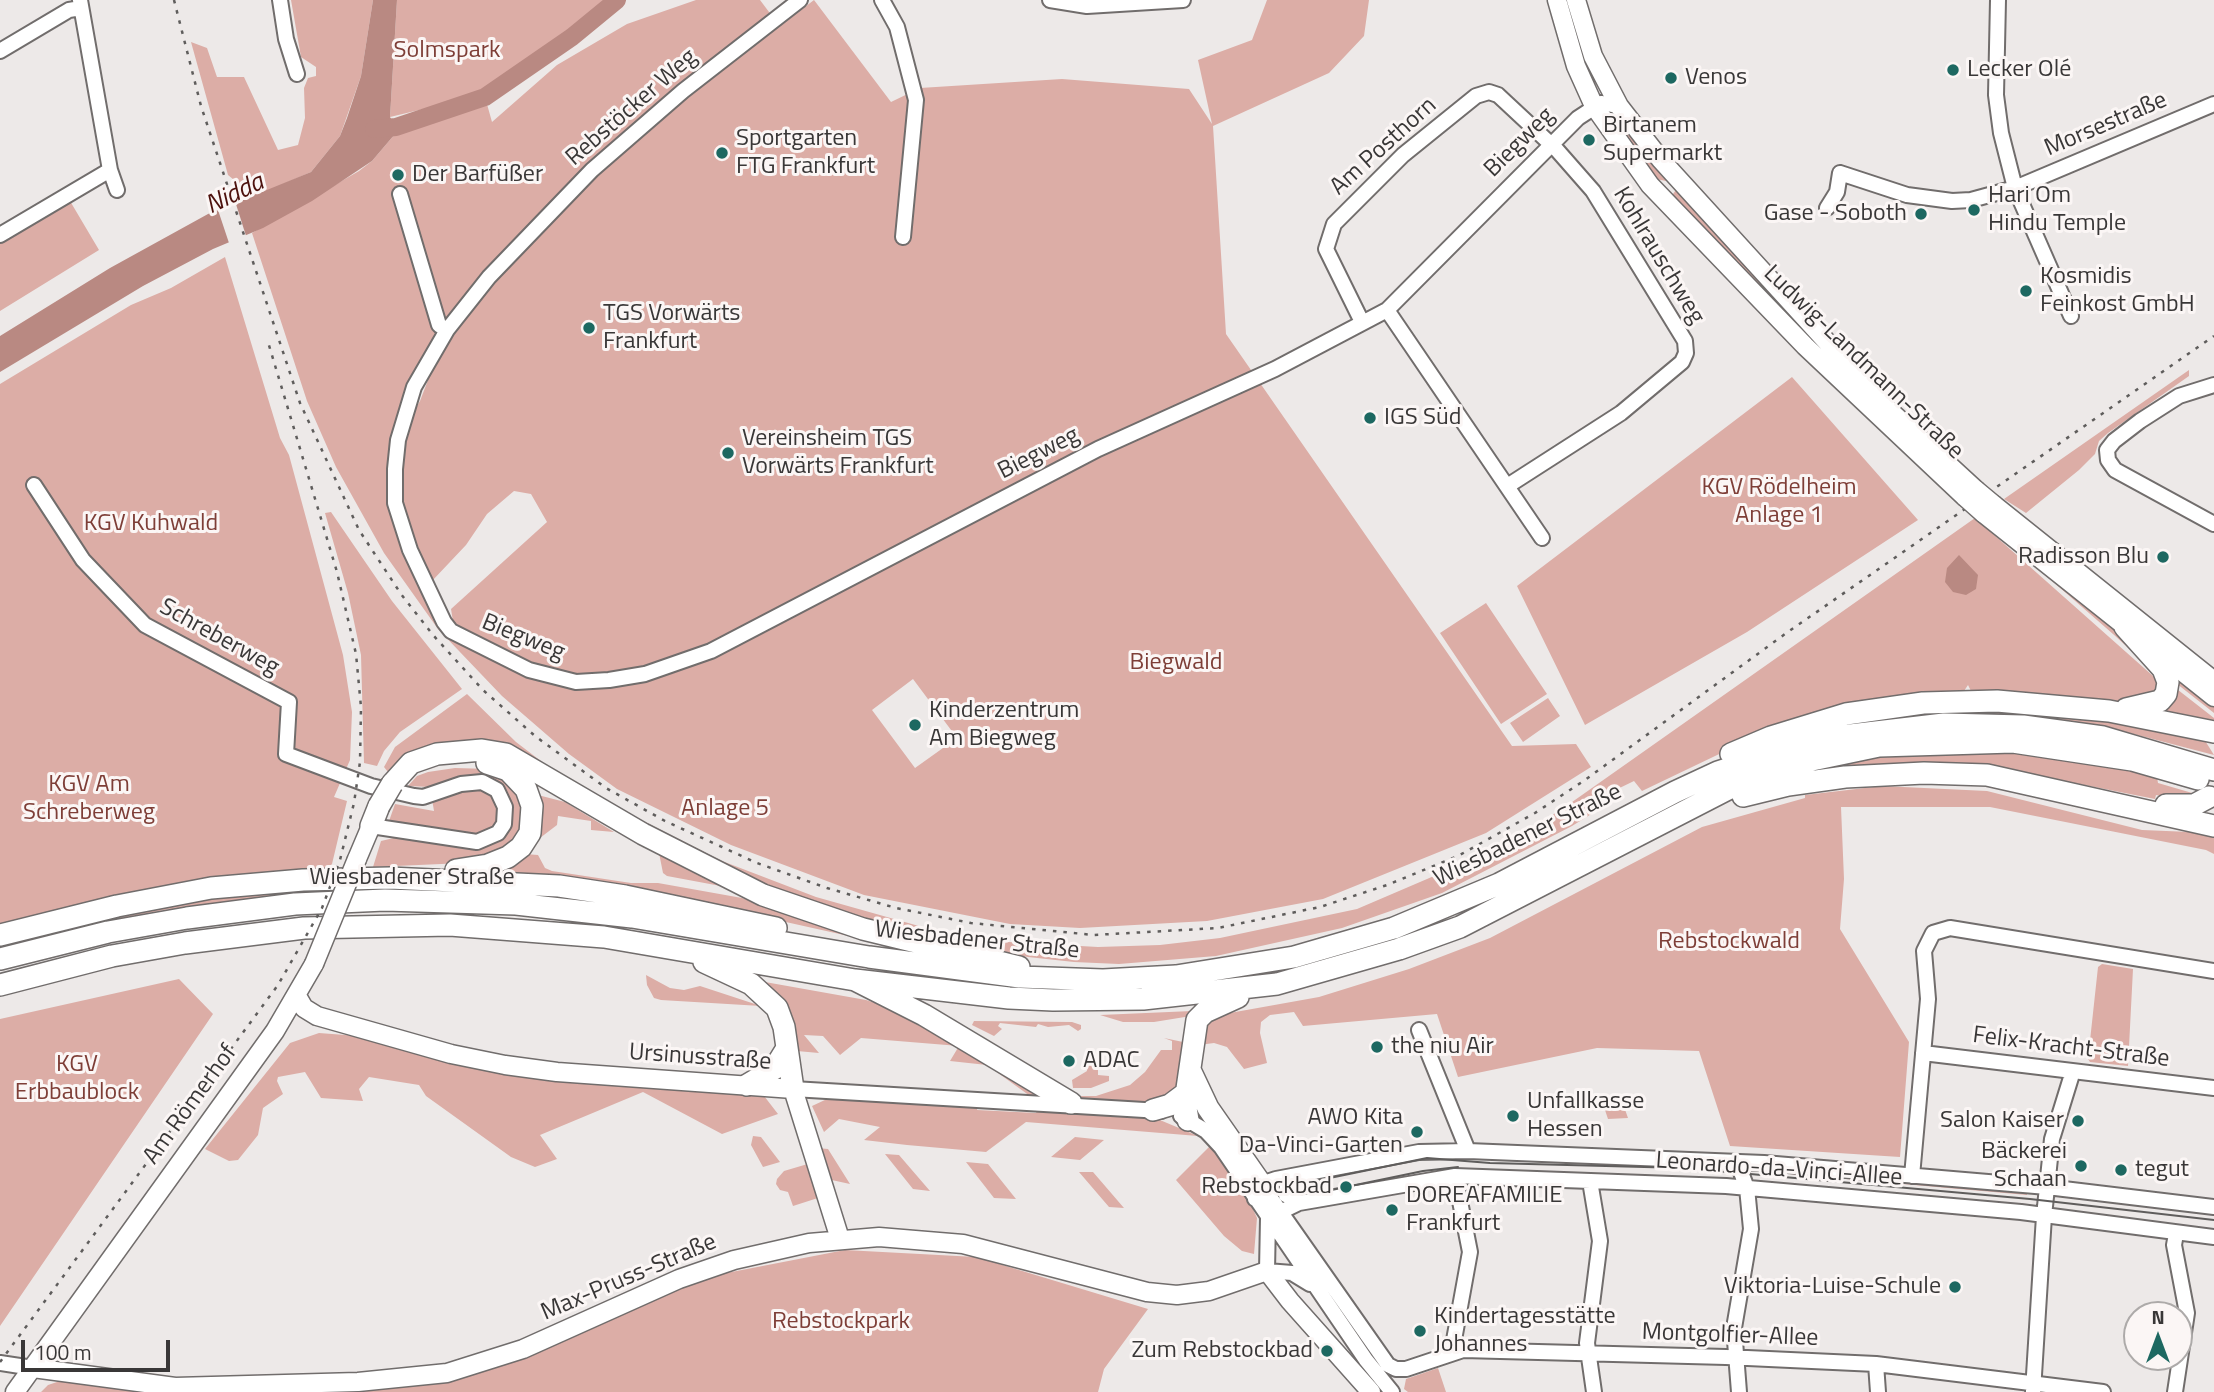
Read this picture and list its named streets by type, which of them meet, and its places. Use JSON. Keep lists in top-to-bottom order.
{
  "streets": {
    "highway": ["Wiesbadener Straße"],
    "main road": [
      "Ludwig-Landmann-Straße",
      "Ursinusstraße",
      "Am Römerhof",
      "Max-Pruss-Straße"
    ],
    "street": [
      "Rebstöcker Weg",
      "Morsestraße",
      "Biegweg",
      "Am Posthorn",
      "Kohlrauschweg",
      "Schreberweg",
      "Felix-Kracht-Straße",
      "Leonardo-da-Vinci-Allee",
      "Montgolfier-Allee"
    ]
  },
  "crossings": [
    ["Rebstöcker Weg", "Biegweg"],
    ["Biegweg", "Am Posthorn"],
    ["Biegweg", "Kohlrauschweg"],
    ["Biegweg", "Ludwig-Landmann-Straße"],
    ["Am Posthorn", "Kohlrauschweg"],
    ["Schreberweg", "Am Römerhof"],
    ["Ursinusstraße", "Am Römerhof"],
    ["Am Römerhof", "Max-Pruss-Straße"],
    ["Leonardo-da-Vinci-Allee", "Montgolfier-Allee"]
  ],
  "water": ["Nidda"],
  "parks": [
    "Solmspark",
    "KGV Rödelheim Anlage 1",
    "KGV Kuhwald",
    "Biegwald",
    "KGV Am Schreberweg",
    "Anlage 5",
    "Rebstockwald",
    "KGV Erbbaublock",
    "Rebstockpark"
  ],
  "places": [
    "Lecker Olé",
    "Venos",
    "Birtanem Supermarkt",
    "Sportgarten FTG Frankfurt",
    "Der Barfüßer",
    "Hari Om Hindu Temple",
    "Gase - Soboth",
    "Kosmidis Feinkost GmbH",
    "TGS Vorwärts Frankfurt",
    "IGS Süd",
    "Vereinsheim TGS Vorwärts Frankfurt",
    "Radisson Blu",
    "Kinderzentrum Am Biegweg",
    "the niu Air",
    "ADAC",
    "Unfallkasse Hessen",
    "Salon Kaiser",
    "AWO Kita Da-Vinci-Garten",
    "Bäckerei Schaan",
    "tegut",
    "Rebstockbad",
    "DOREAFAMILIE Frankfurt",
    "Viktoria-Luise-Schule",
    "Kindertagesstätte Johannes",
    "Zum Rebstockbad"
  ],
  "scale_bar": "100 m",
  "north": "top"
}
